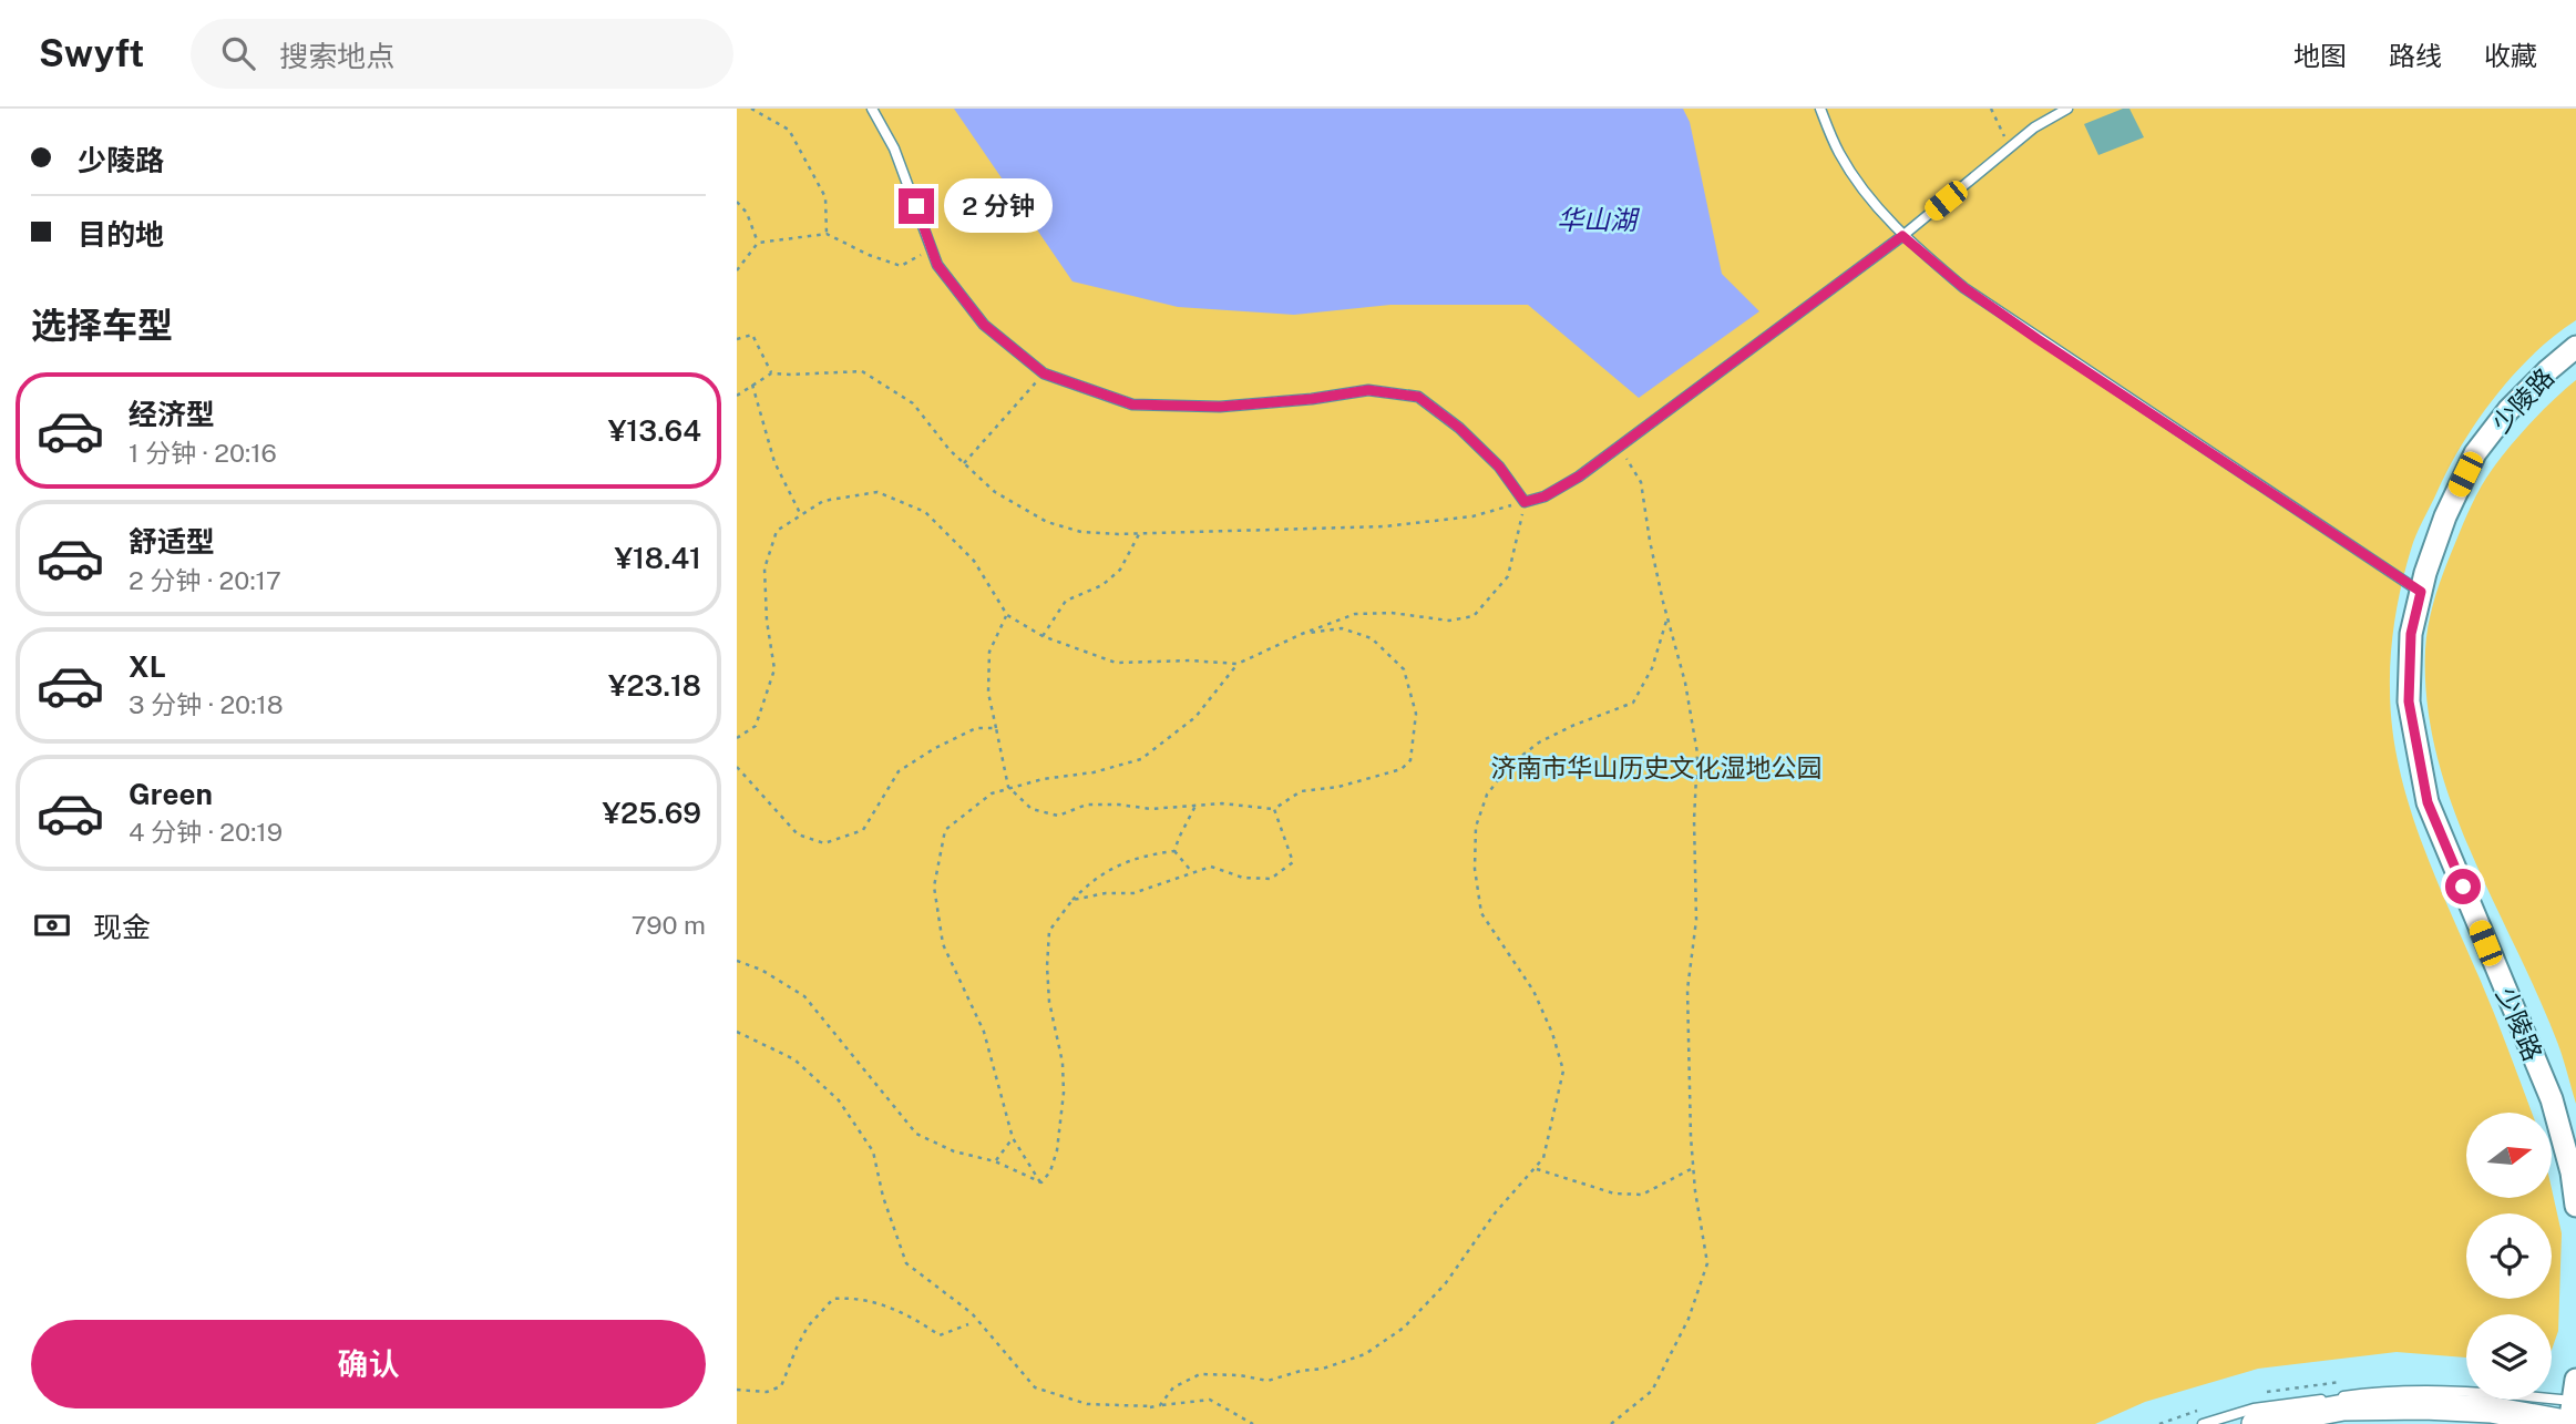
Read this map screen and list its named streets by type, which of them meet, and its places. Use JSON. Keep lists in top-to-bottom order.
{
  "streets": {
    "street": ["少陵路"]
  },
  "water": ["华山湖"],
  "parks": ["济南市华山历史文化湿地公园"],
  "north": "right",
  "page": {
    "header": "Swyft",
    "search": "搜索地点",
    "nav": ["地图", "路线", "收藏"],
    "banner": ["少陵路", "目的地"],
    "bubble": "2 分钟",
    "heading": "选择车型",
    "list": [
      {
        "name": "经济型",
        "note": "1 分钟 · 20:16",
        "value": "¥13.64"
      },
      {
        "name": "舒适型",
        "note": "2 分钟 · 20:17",
        "value": "¥18.41"
      },
      {
        "name": "XL",
        "note": "3 分钟 · 20:18",
        "value": "¥23.18"
      },
      {
        "name": "Green",
        "note": "4 分钟 · 20:19",
        "value": "¥25.69"
      }
    ],
    "pay": ["现金", "790 m"],
    "buttons": "确认"
  }
}
